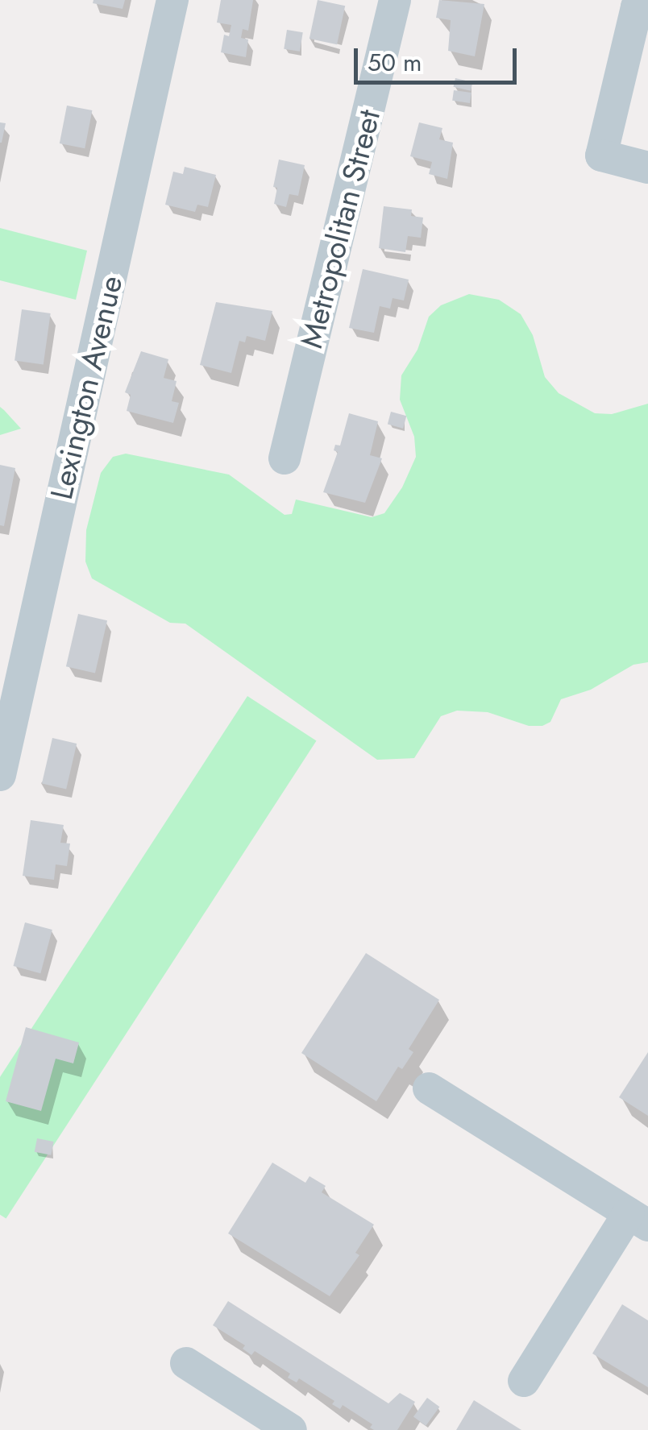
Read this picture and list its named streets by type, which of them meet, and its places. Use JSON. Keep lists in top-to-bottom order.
{
  "streets": {
    "street": ["Metropolitan Street", "Lexington Avenue"]
  },
  "scale_bar": "50 m"
}
